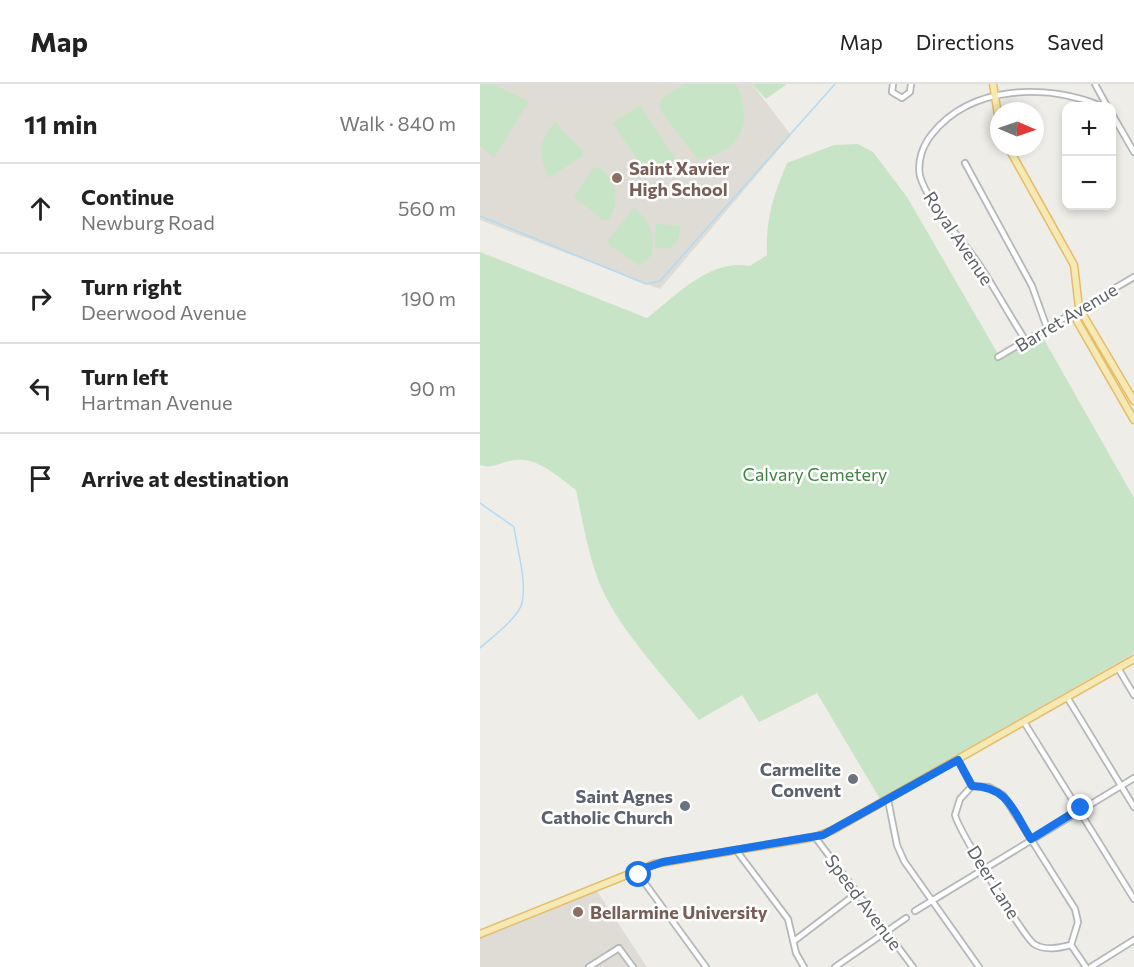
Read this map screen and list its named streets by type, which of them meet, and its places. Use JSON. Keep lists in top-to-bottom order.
{
  "streets": {
    "street": [
      "Royal Avenue",
      "Barret Avenue",
      "Deer Lane",
      "Speed Avenue"
    ]
  },
  "crossings": [
    ["Royal Avenue", "Barret Avenue"]
  ],
  "parks": ["Calvary Cemetery"],
  "places": [
    "Saint Xavier High School",
    "Carmelite Convent",
    "Saint Agnes Catholic Church",
    "Bellarmine University"
  ],
  "north": "right",
  "page": {
    "header": "Map",
    "nav": ["Map", "Directions", "Saved"],
    "heading": ["11 min", "Walk · 840 m"],
    "map_buttons": ["+", "−"],
    "list": [
      ["Continue", "Newburg Road", "560 m"],
      ["Turn right", "Deerwood Avenue", "190 m"],
      ["Turn left", "Hartman Avenue", "90 m"],
      "Arrive at destination"
    ]
  }
}
